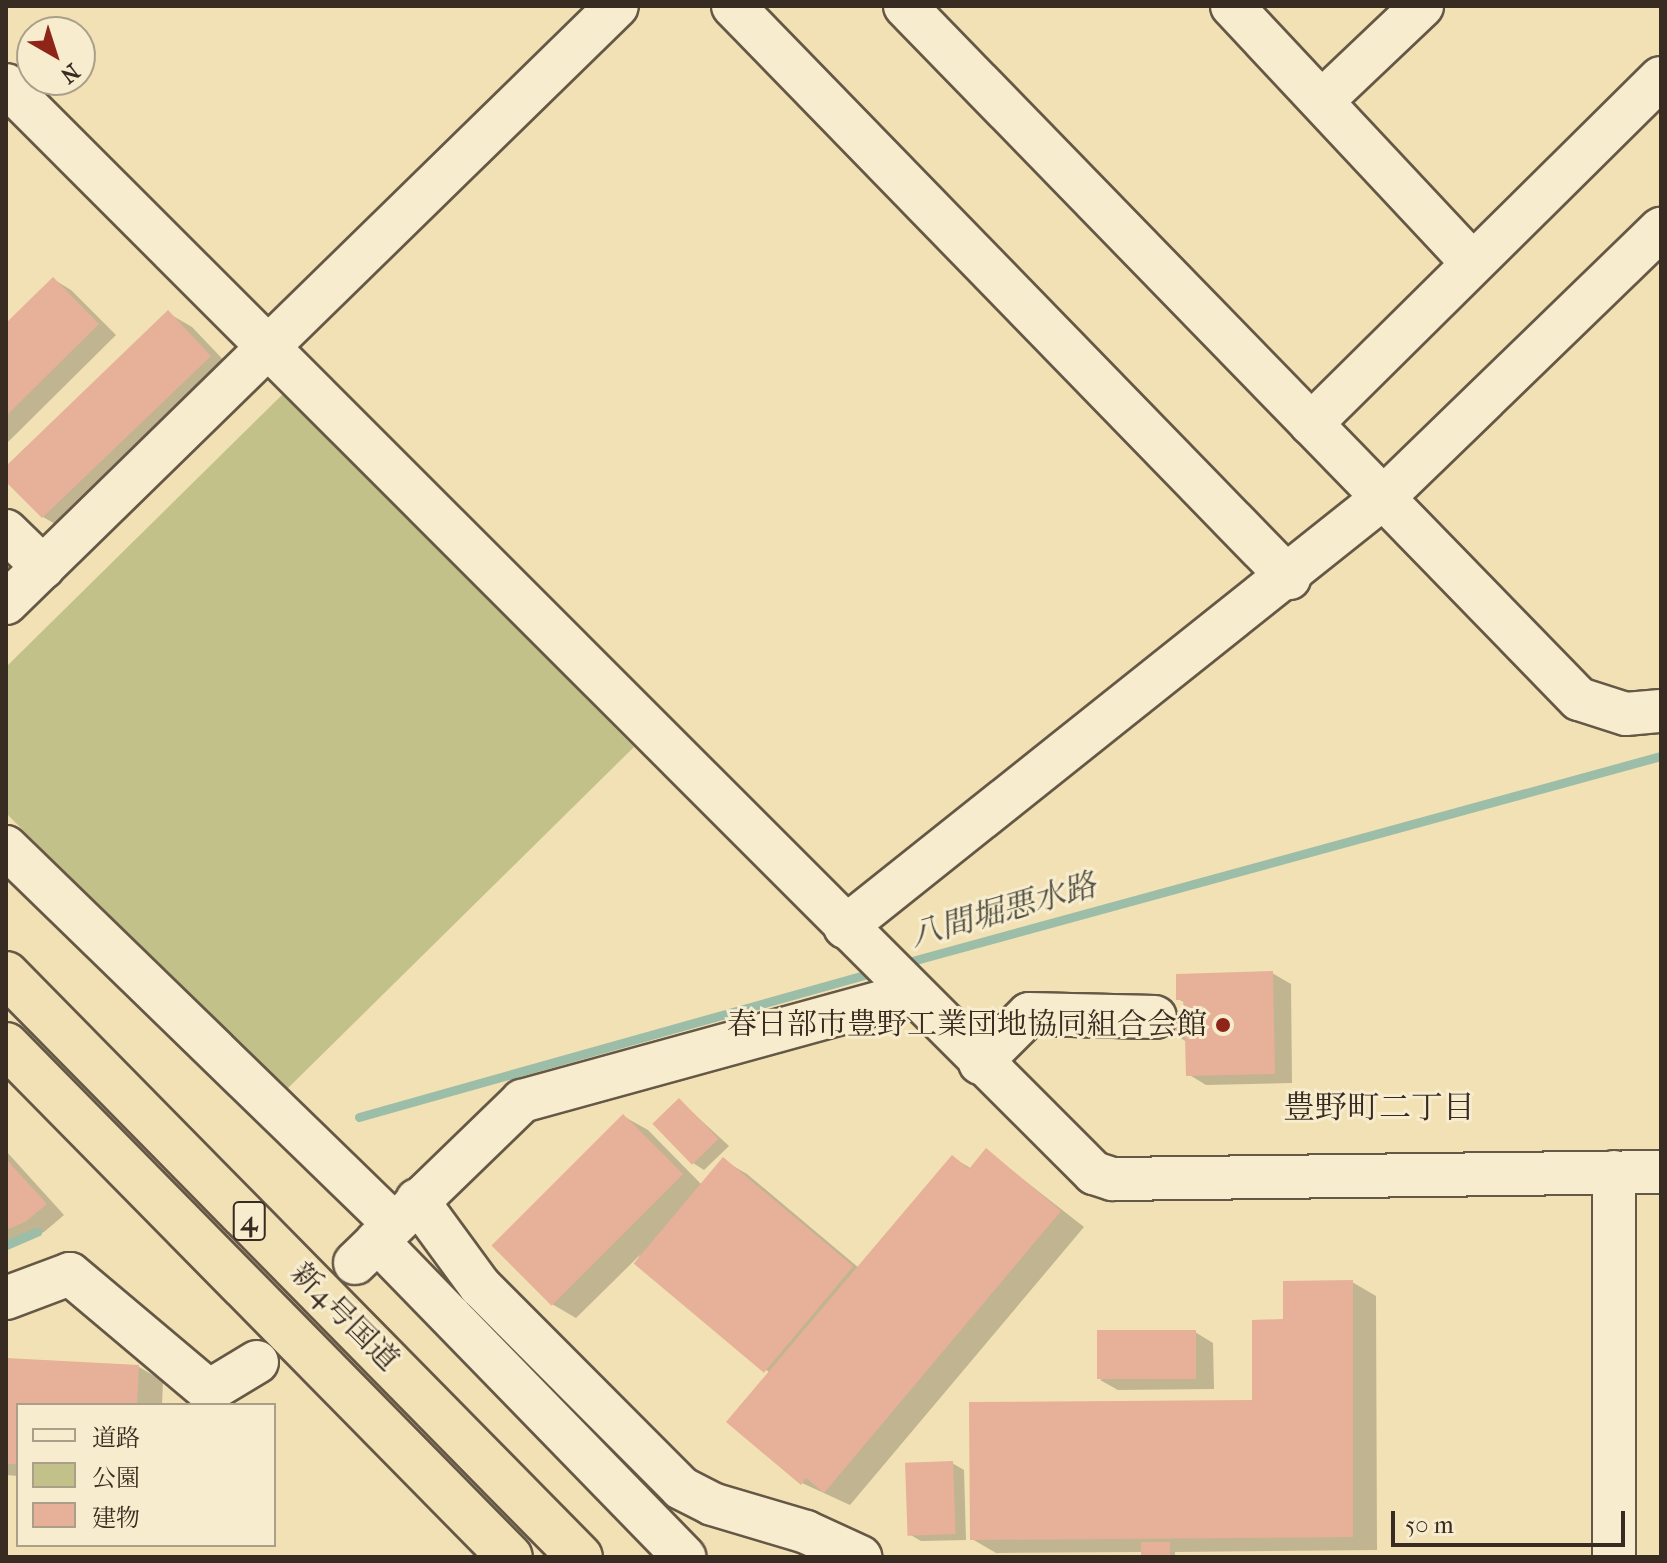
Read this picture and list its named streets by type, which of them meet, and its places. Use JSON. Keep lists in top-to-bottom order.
{
  "streets": {
    "highway": ["4", "新4号国道"]
  },
  "districts": ["豊野町二丁目"],
  "water": ["八間堀悪水路"],
  "places": ["春日部市豊野工業団地協同組合会館"],
  "legend": ["道路", "公園", "建物"],
  "scale_bar": "50 m",
  "north": "bottom right"
}
